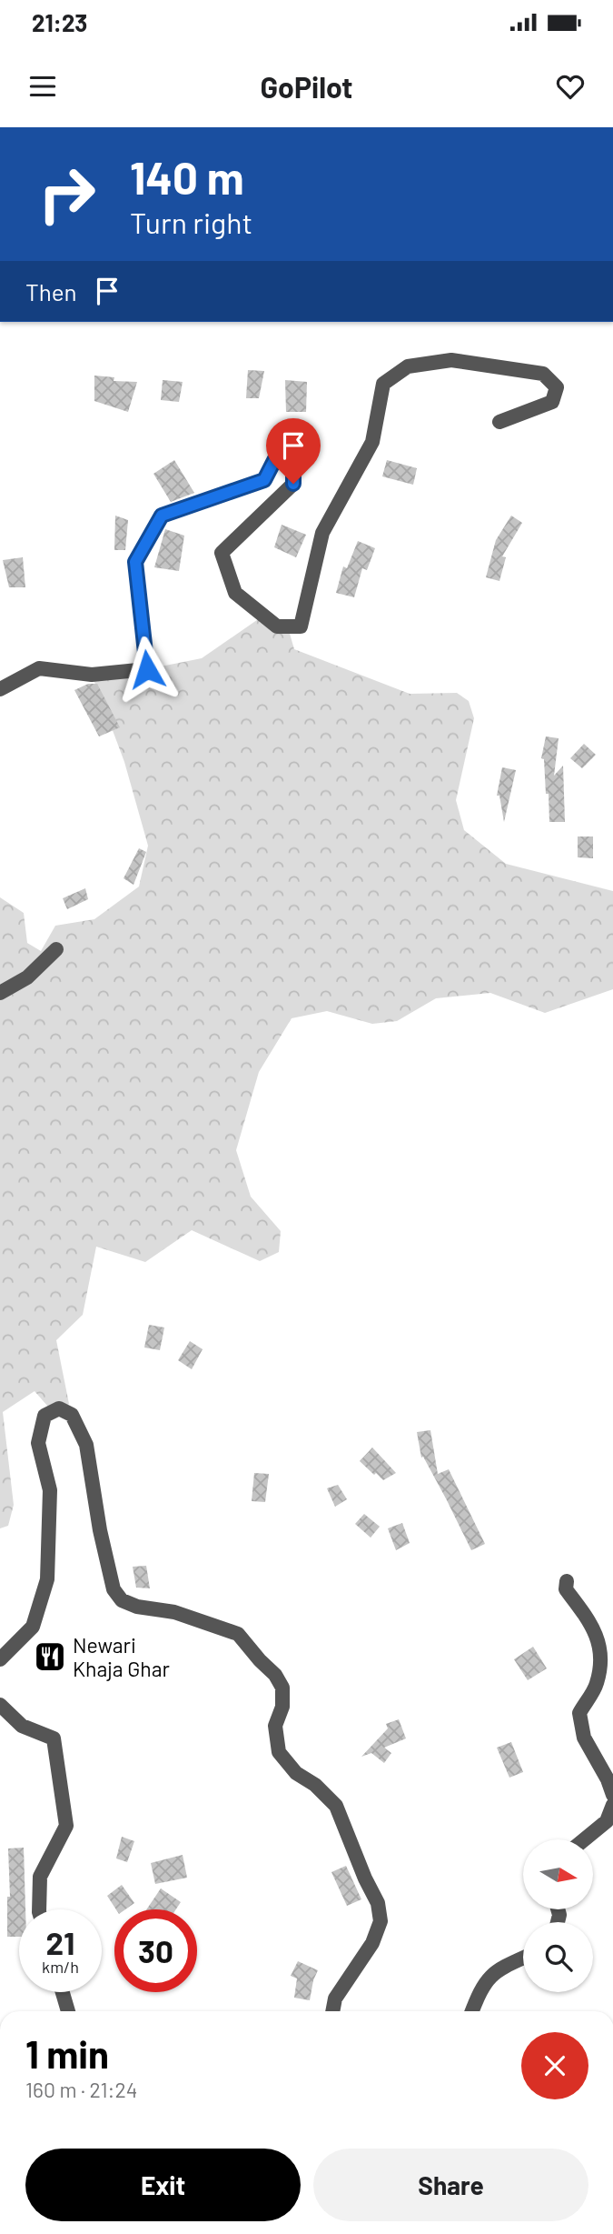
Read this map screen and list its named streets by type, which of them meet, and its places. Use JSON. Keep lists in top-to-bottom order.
{
  "places": {
    "restaurant": ["Newari Khaja Ghar"]
  },
  "north": "right",
  "page": {
    "status": "21:23",
    "header": "GoPilot",
    "turn": ["140 m", "Turn right"],
    "then": "Then",
    "speed": "21 km/h",
    "limit": "30",
    "heading": ["1 min", "160 m · 21:24"],
    "buttons": ["Exit", "Share"]
  }
}
